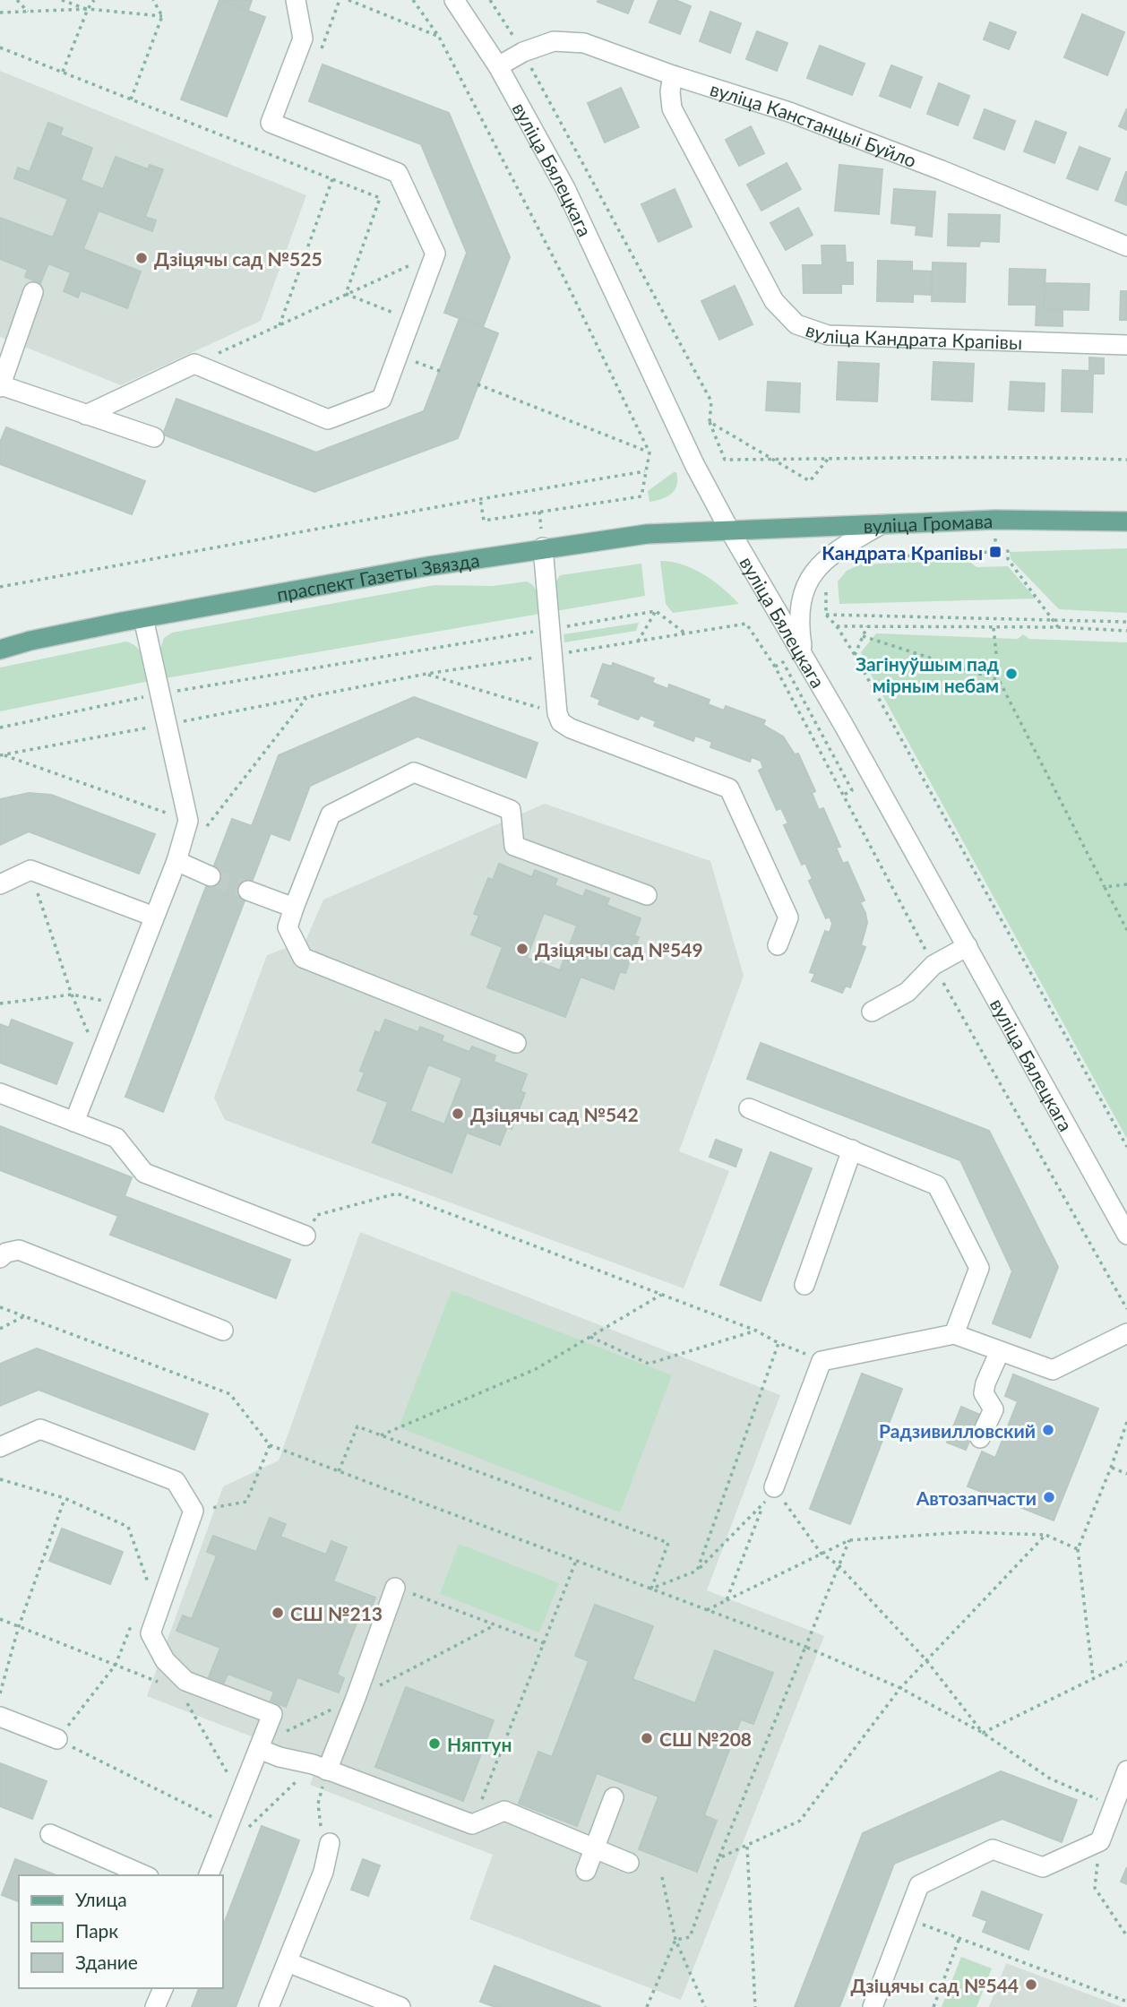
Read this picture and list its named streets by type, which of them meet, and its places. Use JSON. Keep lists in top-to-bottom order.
{
  "streets": {
    "main road": ["вуліца Громава", "праспект Газеты Звязда"],
    "street": ["вуліца Канстанцыі Буйло", "вуліца Бялецкага", "вуліца Кандрата Крапівы"]
  },
  "crossings": [
    ["вуліца Канстанцыі Буйло", "вуліца Бялецкага"],
    ["вуліца Канстанцыі Буйло", "вуліца Кандрата Крапівы"],
    ["вуліца Бялецкага", "вуліца Громава"],
    ["вуліца Бялецкага", "праспект Газеты Звязда"],
    ["вуліца Громава", "праспект Газеты Звязда"]
  ],
  "places": {
    "other": [
      "Дзіцячы сад №525",
      "Загінуўшым пад мірным небам",
      "Дзіцячы сад №549",
      "Дзіцячы сад №542",
      "Радзивилловский",
      "Автозапчасти",
      "СШ №213",
      "СШ №208",
      "Няптун",
      "Дзіцячы сад №544"
    ],
    "transit": ["Кандрата Крапівы"]
  },
  "legend": ["Улица", "Парк", "Здание"]
}
